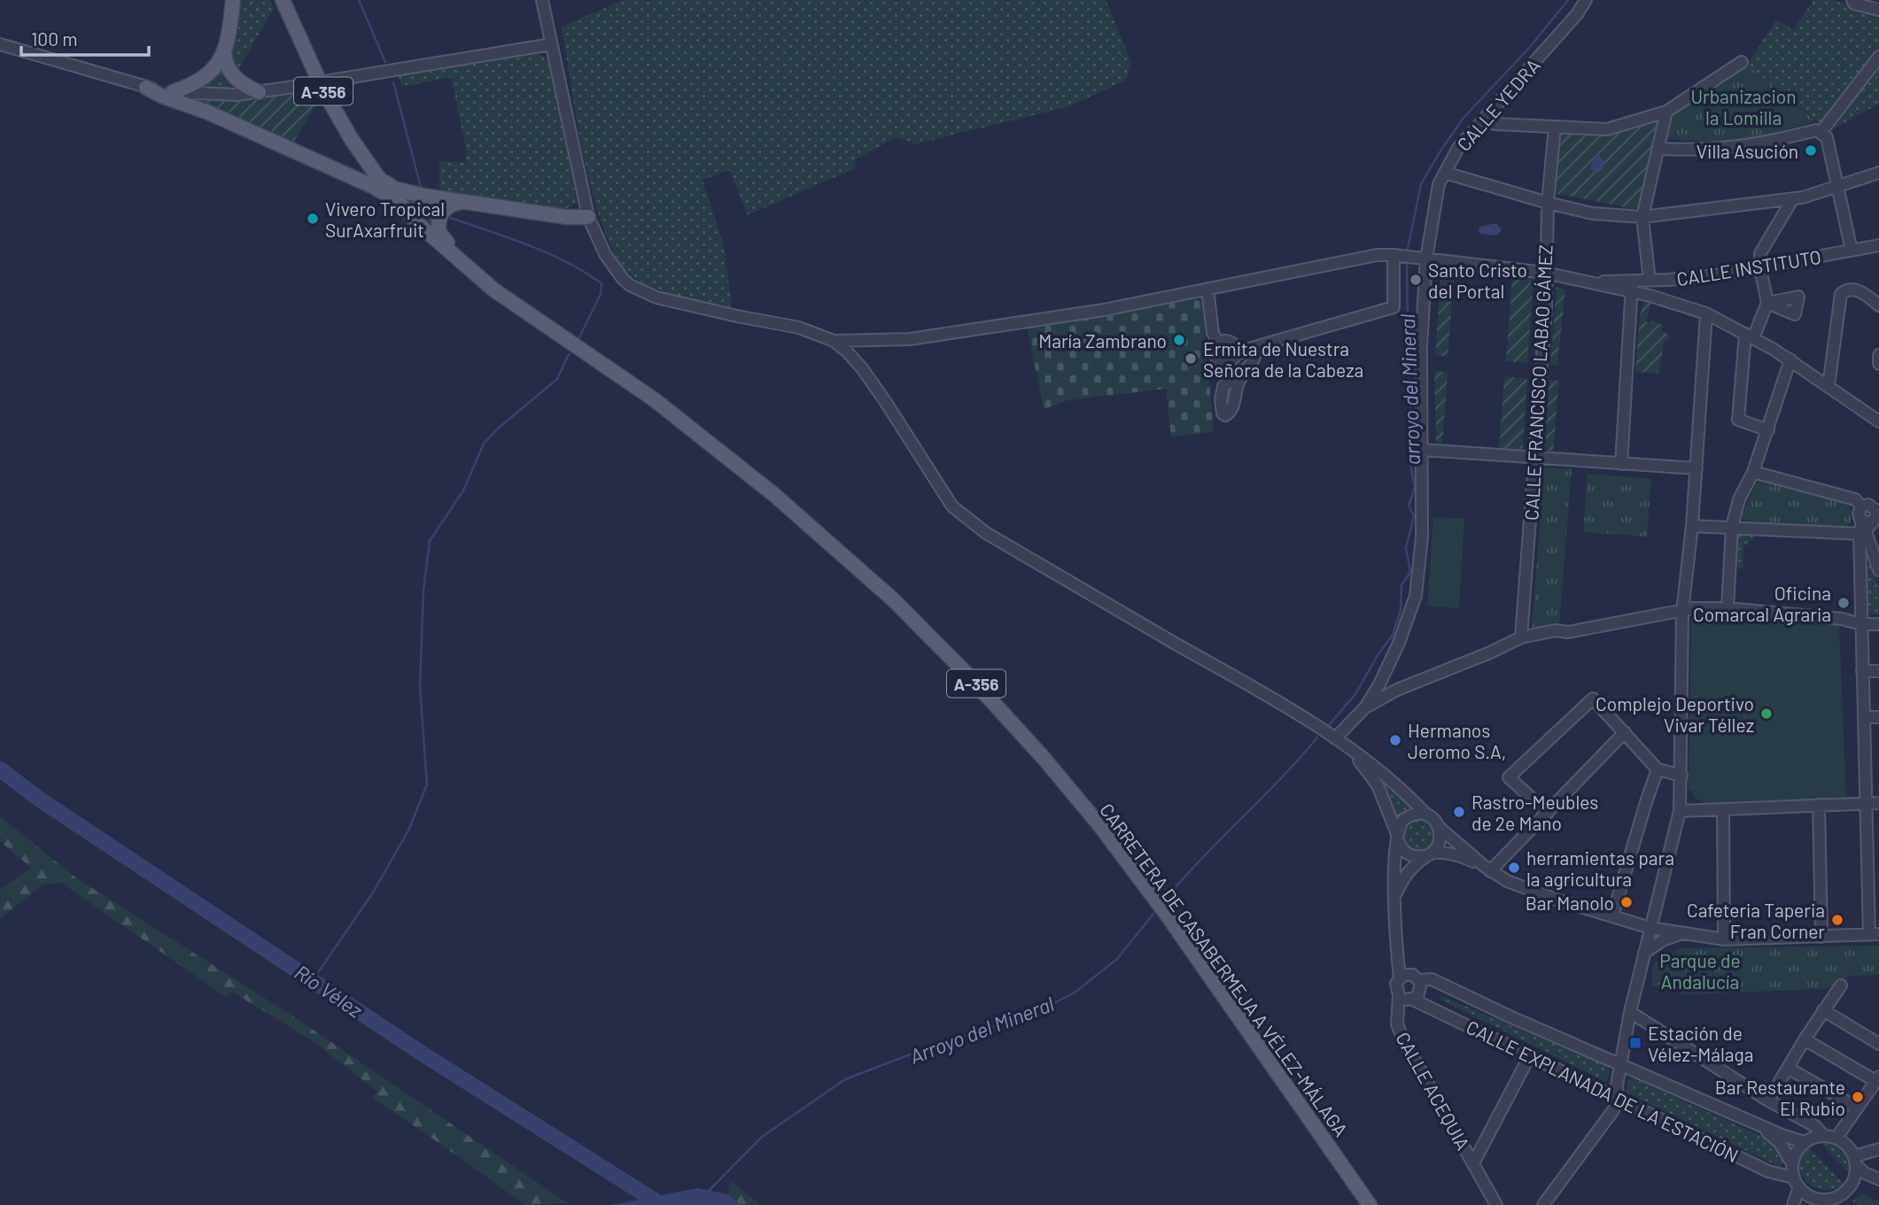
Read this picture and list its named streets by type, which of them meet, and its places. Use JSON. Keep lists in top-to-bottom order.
{
  "streets": {
    "main road": ["A-356", "CARRETERA DE CASABERMEJA A VÉLEZ-MÁLAGA"],
    "street": [
      "CALLE YEDRA",
      "CALLE INSTITUTO",
      "CALLE FRANCISCO LABAO GÁMEZ",
      "CALLE ACEQUIA",
      "CALLE EXPLANADA DE LA ESTACIÓN"
    ]
  },
  "crossings": [
    ["CALLE ACEQUIA", "CALLE EXPLANADA DE LA ESTACIÓN"]
  ],
  "water": ["arroyo del Mineral", "Río Vélez", "Arroyo del Mineral"],
  "parks": ["Urbanizacion la Lomilla", "Parque de Andalucía"],
  "places": {
    "other": [
      "Villa Asución",
      "Vivero Tropical SurAxarfruit",
      "Santo Cristo del Portal",
      "María Zambrano",
      "Ermita de Nuestra Señora de la Cabeza",
      "Oficina Comarcal Agraria",
      "Complejo Deportivo Vivar Téllez",
      "Hermanos Jeromo S.A,",
      "Rastro-Meubles de 2e Mano",
      "herramientas para la agricultura",
      "Bar Manolo",
      "Cafeteria Taperia Fran Corner",
      "Bar Restaurante El Rubio"
    ],
    "transit": ["Estación de Vélez-Málaga"]
  },
  "scale_bar": "100 m"
}
